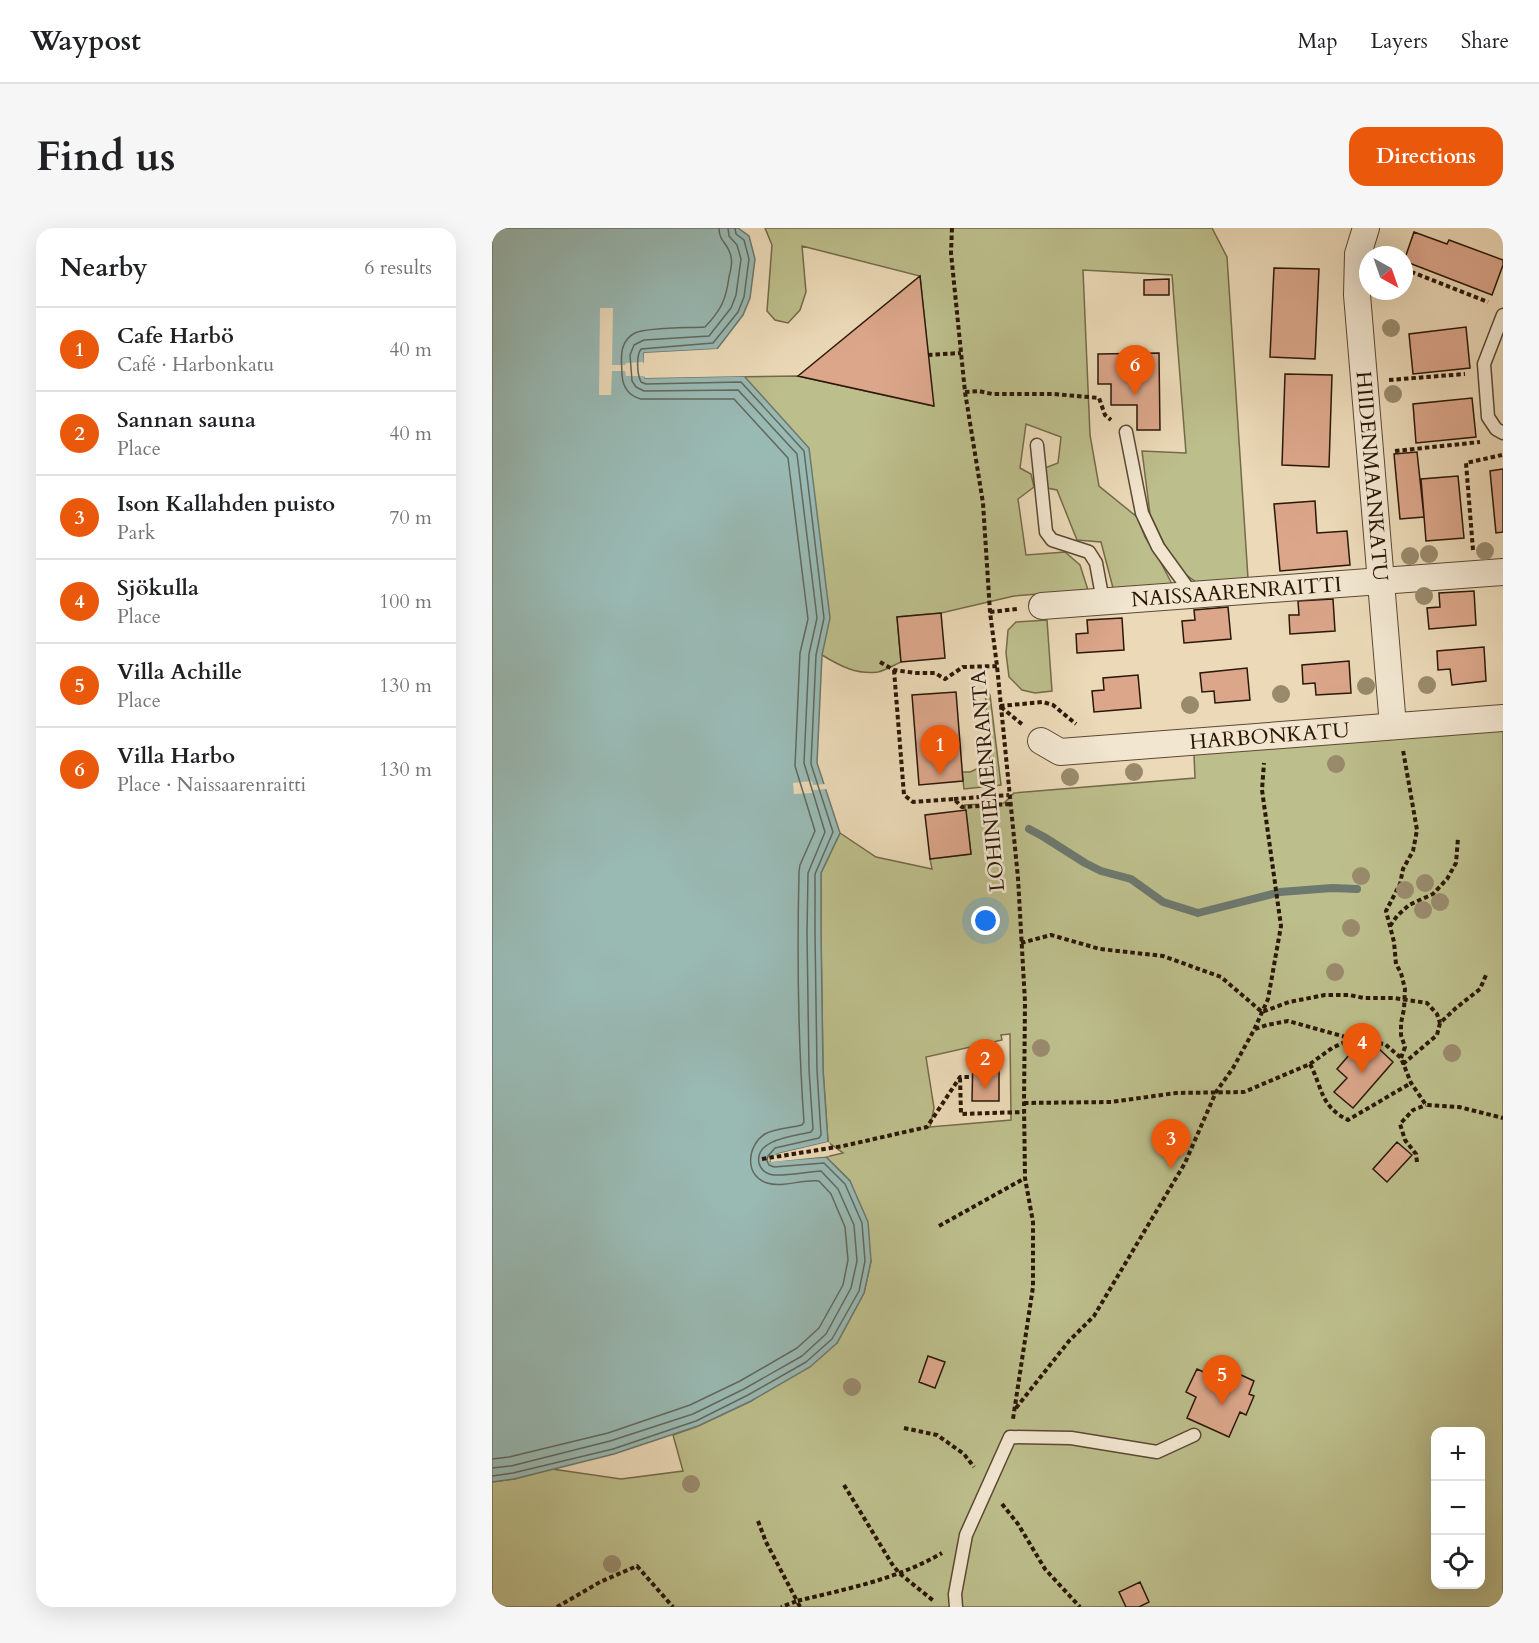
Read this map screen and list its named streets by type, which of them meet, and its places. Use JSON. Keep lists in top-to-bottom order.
{
  "streets": {
    "street": ["HIIDENMAANKATU", "NAISSAARENRAITTI", "HARBONKATU"],
    "path": ["LOHINIEMENRANTA"]
  },
  "crossings": [
    ["HIIDENMAANKATU", "NAISSAARENRAITTI"],
    ["HIIDENMAANKATU", "HARBONKATU"]
  ],
  "north": "bottom right",
  "page": {
    "header": "Waypost",
    "nav": ["Map", "Layers", "Share"],
    "buttons": "Directions",
    "title": "Find us",
    "heading": ["Nearby", "6 results"],
    "list": [
      {
        "mark": "1",
        "name": "Cafe Harbö",
        "note": "Café · Harbonkatu",
        "value": "40 m"
      },
      {
        "mark": "2",
        "name": "Sannan sauna",
        "note": "Place",
        "value": "40 m"
      },
      {
        "mark": "3",
        "name": "Ison Kallahden puisto",
        "note": "Park",
        "value": "70 m"
      },
      {
        "mark": "4",
        "name": "Sjökulla",
        "note": "Place",
        "value": "100 m"
      },
      {
        "mark": "5",
        "name": "Villa Achille",
        "note": "Place",
        "value": "130 m"
      },
      {
        "mark": "6",
        "name": "Villa Harbo",
        "note": "Place · Naissaarenraitti",
        "value": "130 m"
      }
    ],
    "pins": [
      "6",
      "1",
      "4",
      "2",
      "3",
      "5"
    ],
    "map_buttons": ["+", "−"]
  }
}
